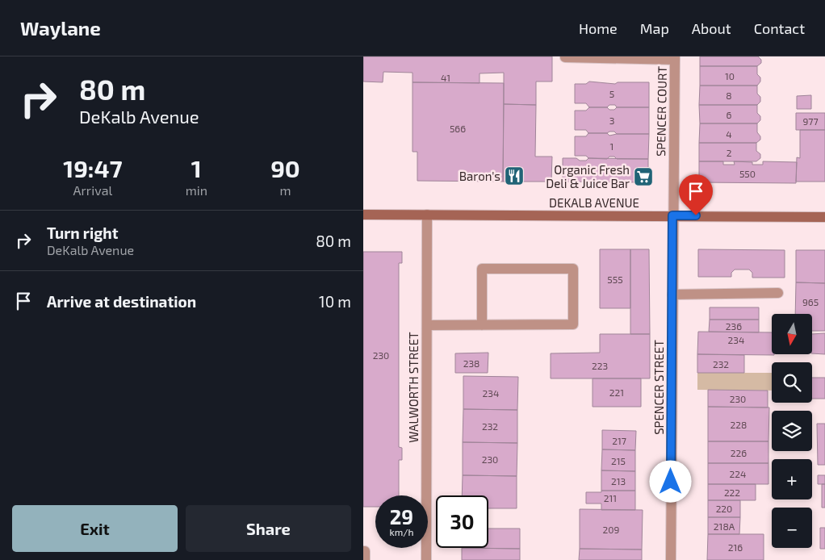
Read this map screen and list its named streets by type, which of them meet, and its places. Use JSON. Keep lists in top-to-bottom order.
{
  "streets": {
    "main road": ["DEKALB AVENUE"],
    "street": ["SPENCER COURT", "WALWORTH STREET", "SPENCER STREET"]
  },
  "crossings": [
    ["SPENCER COURT", "DEKALB AVENUE"],
    ["SPENCER COURT", "SPENCER STREET"],
    ["DEKALB AVENUE", "WALWORTH STREET"],
    ["DEKALB AVENUE", "SPENCER STREET"]
  ],
  "places": {
    "restaurant": ["Baron's"],
    "supermarket": ["Organic Fresh Deli & Juice Bar"]
  },
  "house_numbers": [
    "10",
    "41",
    "5",
    "8",
    "6",
    "3",
    "977",
    "566",
    "4",
    "1",
    "2",
    "550",
    "555",
    "965",
    "236",
    "234",
    "230",
    "238",
    "232",
    "223",
    "221",
    "234",
    "230",
    "228",
    "232",
    "217",
    "226",
    "230",
    "215",
    "224",
    "213",
    "222",
    "211",
    "220",
    "218A",
    "209",
    "216"
  ],
  "north": "bottom",
  "page": {
    "header": "Waylane",
    "nav": [
      "Home",
      "Map",
      "About",
      "Contact"
    ],
    "turn": ["80 m", "DeKalb Avenue"],
    "eta": [
      "19:47",
      "Arrival",
      "1",
      "min",
      "90",
      "m"
    ],
    "list": [
      {
        "name": "Turn right",
        "note": "DeKalb Avenue",
        "value": "80 m"
      },
      {
        "name": "Arrive at destination",
        "value": "10 m"
      }
    ],
    "map_buttons": ["+", "−"],
    "speed": "29 km/h",
    "limit": "30",
    "buttons": ["Exit", "Share"]
  }
}
